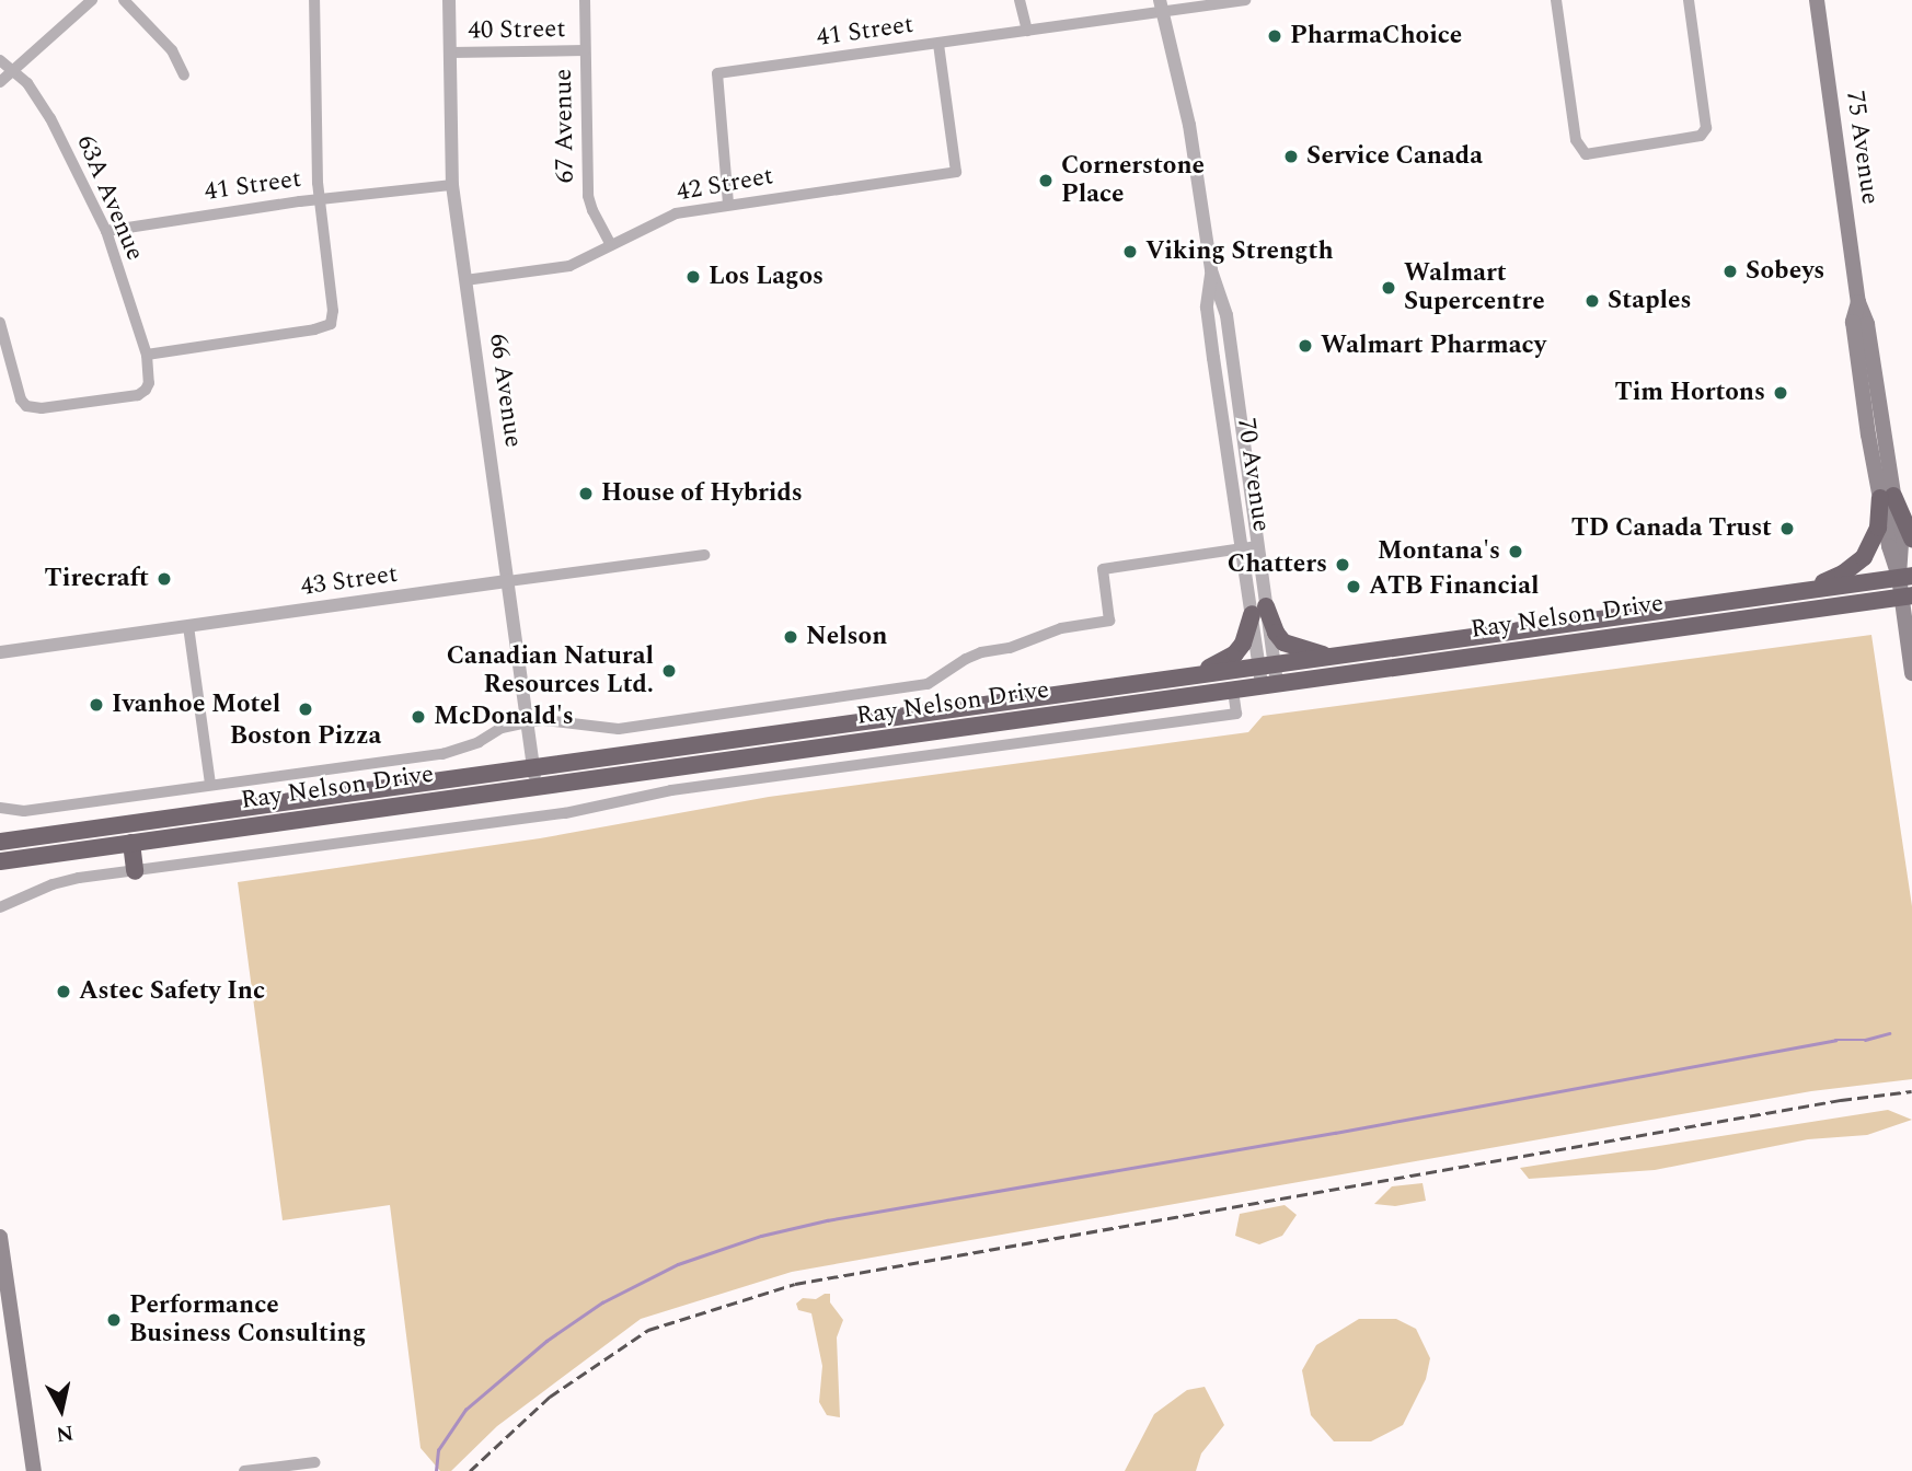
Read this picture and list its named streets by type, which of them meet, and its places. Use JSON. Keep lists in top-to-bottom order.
{
  "streets": {
    "highway": ["Ray Nelson Drive"],
    "main road": ["75 Avenue"],
    "street": [
      "40 Street",
      "41 Street",
      "67 Avenue",
      "42 Street",
      "63A Avenue",
      "66 Avenue",
      "70 Avenue",
      "43 Street"
    ]
  },
  "crossings": [
    ["40 Street", "67 Avenue"],
    ["40 Street", "66 Avenue"],
    ["41 Street", "42 Street"],
    ["41 Street", "63A Avenue"],
    ["41 Street", "66 Avenue"],
    ["41 Street", "70 Avenue"],
    ["67 Avenue", "42 Street"],
    ["75 Avenue", "Ray Nelson Drive"],
    ["42 Street", "66 Avenue"],
    ["66 Avenue", "43 Street"],
    ["66 Avenue", "Ray Nelson Drive"],
    ["70 Avenue", "Ray Nelson Drive"]
  ],
  "places": [
    "PharmaChoice",
    "Service Canada",
    "Cornerstone Place",
    "Viking Strength",
    "Sobeys",
    "Los Lagos",
    "Walmart Supercentre",
    "Staples",
    "Walmart Pharmacy",
    "Tim Hortons",
    "House of Hybrids",
    "TD Canada Trust",
    "Montana's",
    "Chatters",
    "Tirecraft",
    "ATB Financial",
    "Nelson",
    "Canadian Natural Resources Ltd.",
    "Ivanhoe Motel",
    "Boston Pizza",
    "McDonald's",
    "Astec Safety Inc",
    "Performance Business Consulting"
  ],
  "north": "bottom"
}
